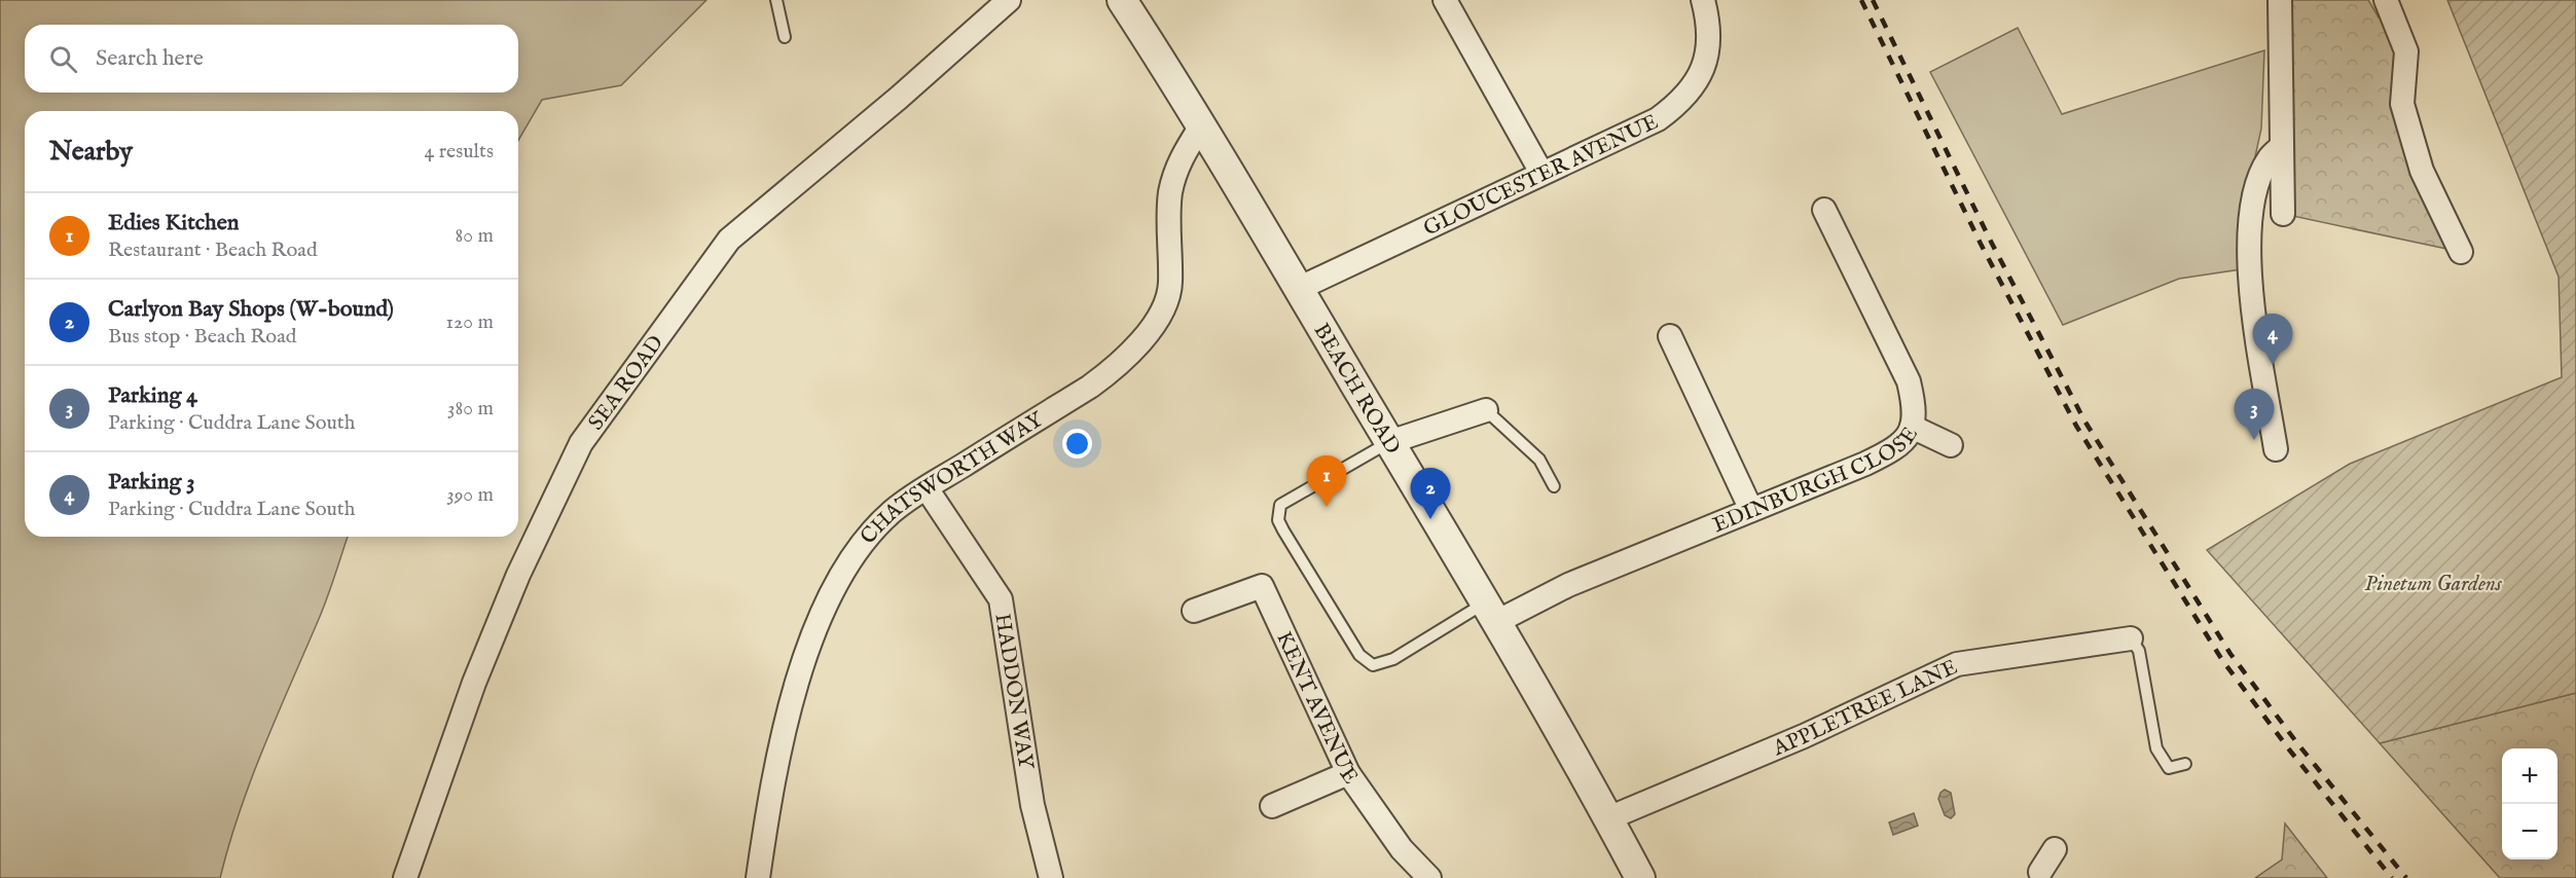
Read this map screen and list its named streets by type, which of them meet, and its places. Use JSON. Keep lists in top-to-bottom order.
{
  "streets": {
    "street": [
      "GLOUCESTER AVENUE",
      "SEA ROAD",
      "BEACH ROAD",
      "EDINBURGH CLOSE",
      "CHATSWORTH WAY",
      "HADDON WAY",
      "KENT AVENUE",
      "APPLETREE LANE"
    ]
  },
  "crossings": [
    ["GLOUCESTER AVENUE", "BEACH ROAD"],
    ["BEACH ROAD", "EDINBURGH CLOSE"],
    ["BEACH ROAD", "CHATSWORTH WAY"],
    ["BEACH ROAD", "APPLETREE LANE"],
    ["CHATSWORTH WAY", "HADDON WAY"]
  ],
  "parks": ["Pinetum Gardens"],
  "page": {
    "search": "Search here",
    "heading": ["Nearby", "4 results"],
    "list": [
      {
        "mark": "1",
        "name": "Edies Kitchen",
        "note": "Restaurant · Beach Road",
        "value": "80 m"
      },
      {
        "mark": "2",
        "name": "Carlyon Bay Shops (W-bound)",
        "note": "Bus stop · Beach Road",
        "value": "120 m"
      },
      {
        "mark": "3",
        "name": "Parking 4",
        "note": "Parking · Cuddra Lane South",
        "value": "380 m"
      },
      {
        "mark": "4",
        "name": "Parking 3",
        "note": "Parking · Cuddra Lane South",
        "value": "390 m"
      }
    ],
    "pins": [
      "4",
      "3",
      "1",
      "2"
    ],
    "map_buttons": ["+", "−"]
  }
}
